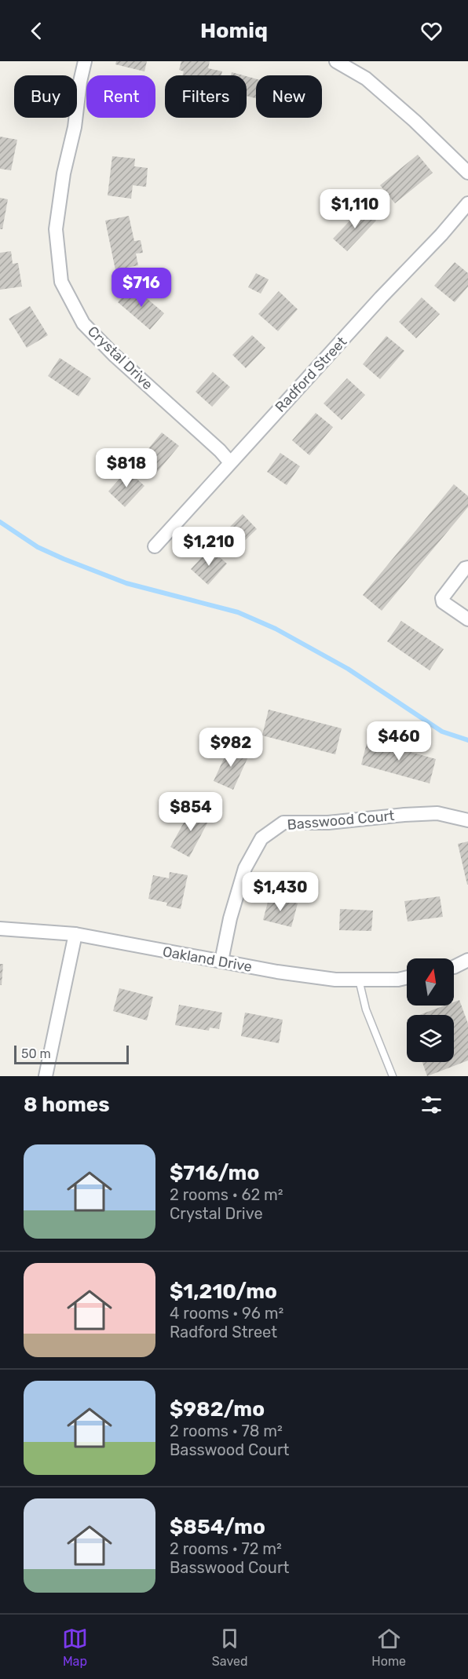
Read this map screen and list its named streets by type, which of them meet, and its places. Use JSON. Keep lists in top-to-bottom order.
{
  "streets": {
    "street": [
      "Crystal Drive",
      "Radford Street",
      "Basswood Court",
      "Oakland Drive"
    ]
  },
  "crossings": [
    ["Crystal Drive", "Radford Street"],
    ["Basswood Court", "Oakland Drive"]
  ],
  "scale_bar": "50 m",
  "north": "top",
  "page": {
    "header": "Homiq",
    "chip": [
      "Buy",
      "Rent",
      "Filters",
      "New"
    ],
    "price": [
      "$1,110",
      "$716",
      "$818",
      "$1,210",
      "$460",
      "$982",
      "$854",
      "$1,430"
    ],
    "scale": "50 m",
    "heading": "8 homes",
    "list": [
      {
        "name": "$716/mo",
        "note": "2 rooms · 62 m² · Crystal Drive"
      },
      {
        "name": "$1,210/mo",
        "note": "4 rooms · 96 m² · Radford Street"
      },
      {
        "name": "$982/mo",
        "note": "2 rooms · 78 m² · Basswood Court"
      },
      {
        "name": "$854/mo",
        "note": "2 rooms · 72 m² · Basswood Court"
      }
    ],
    "tabs": ["Map", "Saved", "Home"]
  }
}
